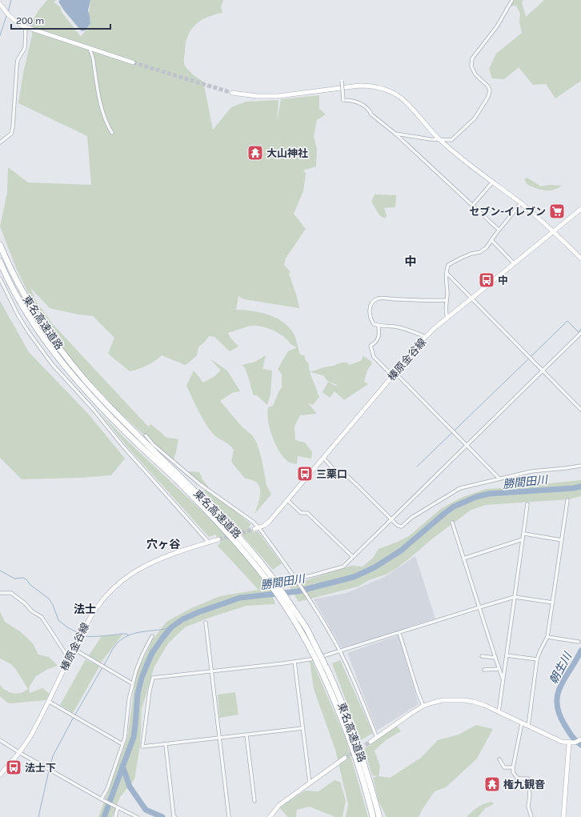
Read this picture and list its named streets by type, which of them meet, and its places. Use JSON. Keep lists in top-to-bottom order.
{
  "streets": {
    "highway": ["東名高速道路"],
    "street": ["榛原金谷線"]
  },
  "districts": ["中", "穴ヶ谷", "法士"],
  "water": ["勝間田川", "朝生川"],
  "places": {
    "temple": ["大山神社", "権九観音"],
    "supermarket": ["セブン-イレブン"],
    "bus stop": ["中", "三栗口", "法士下"]
  },
  "scale_bar": "200 m"
}
